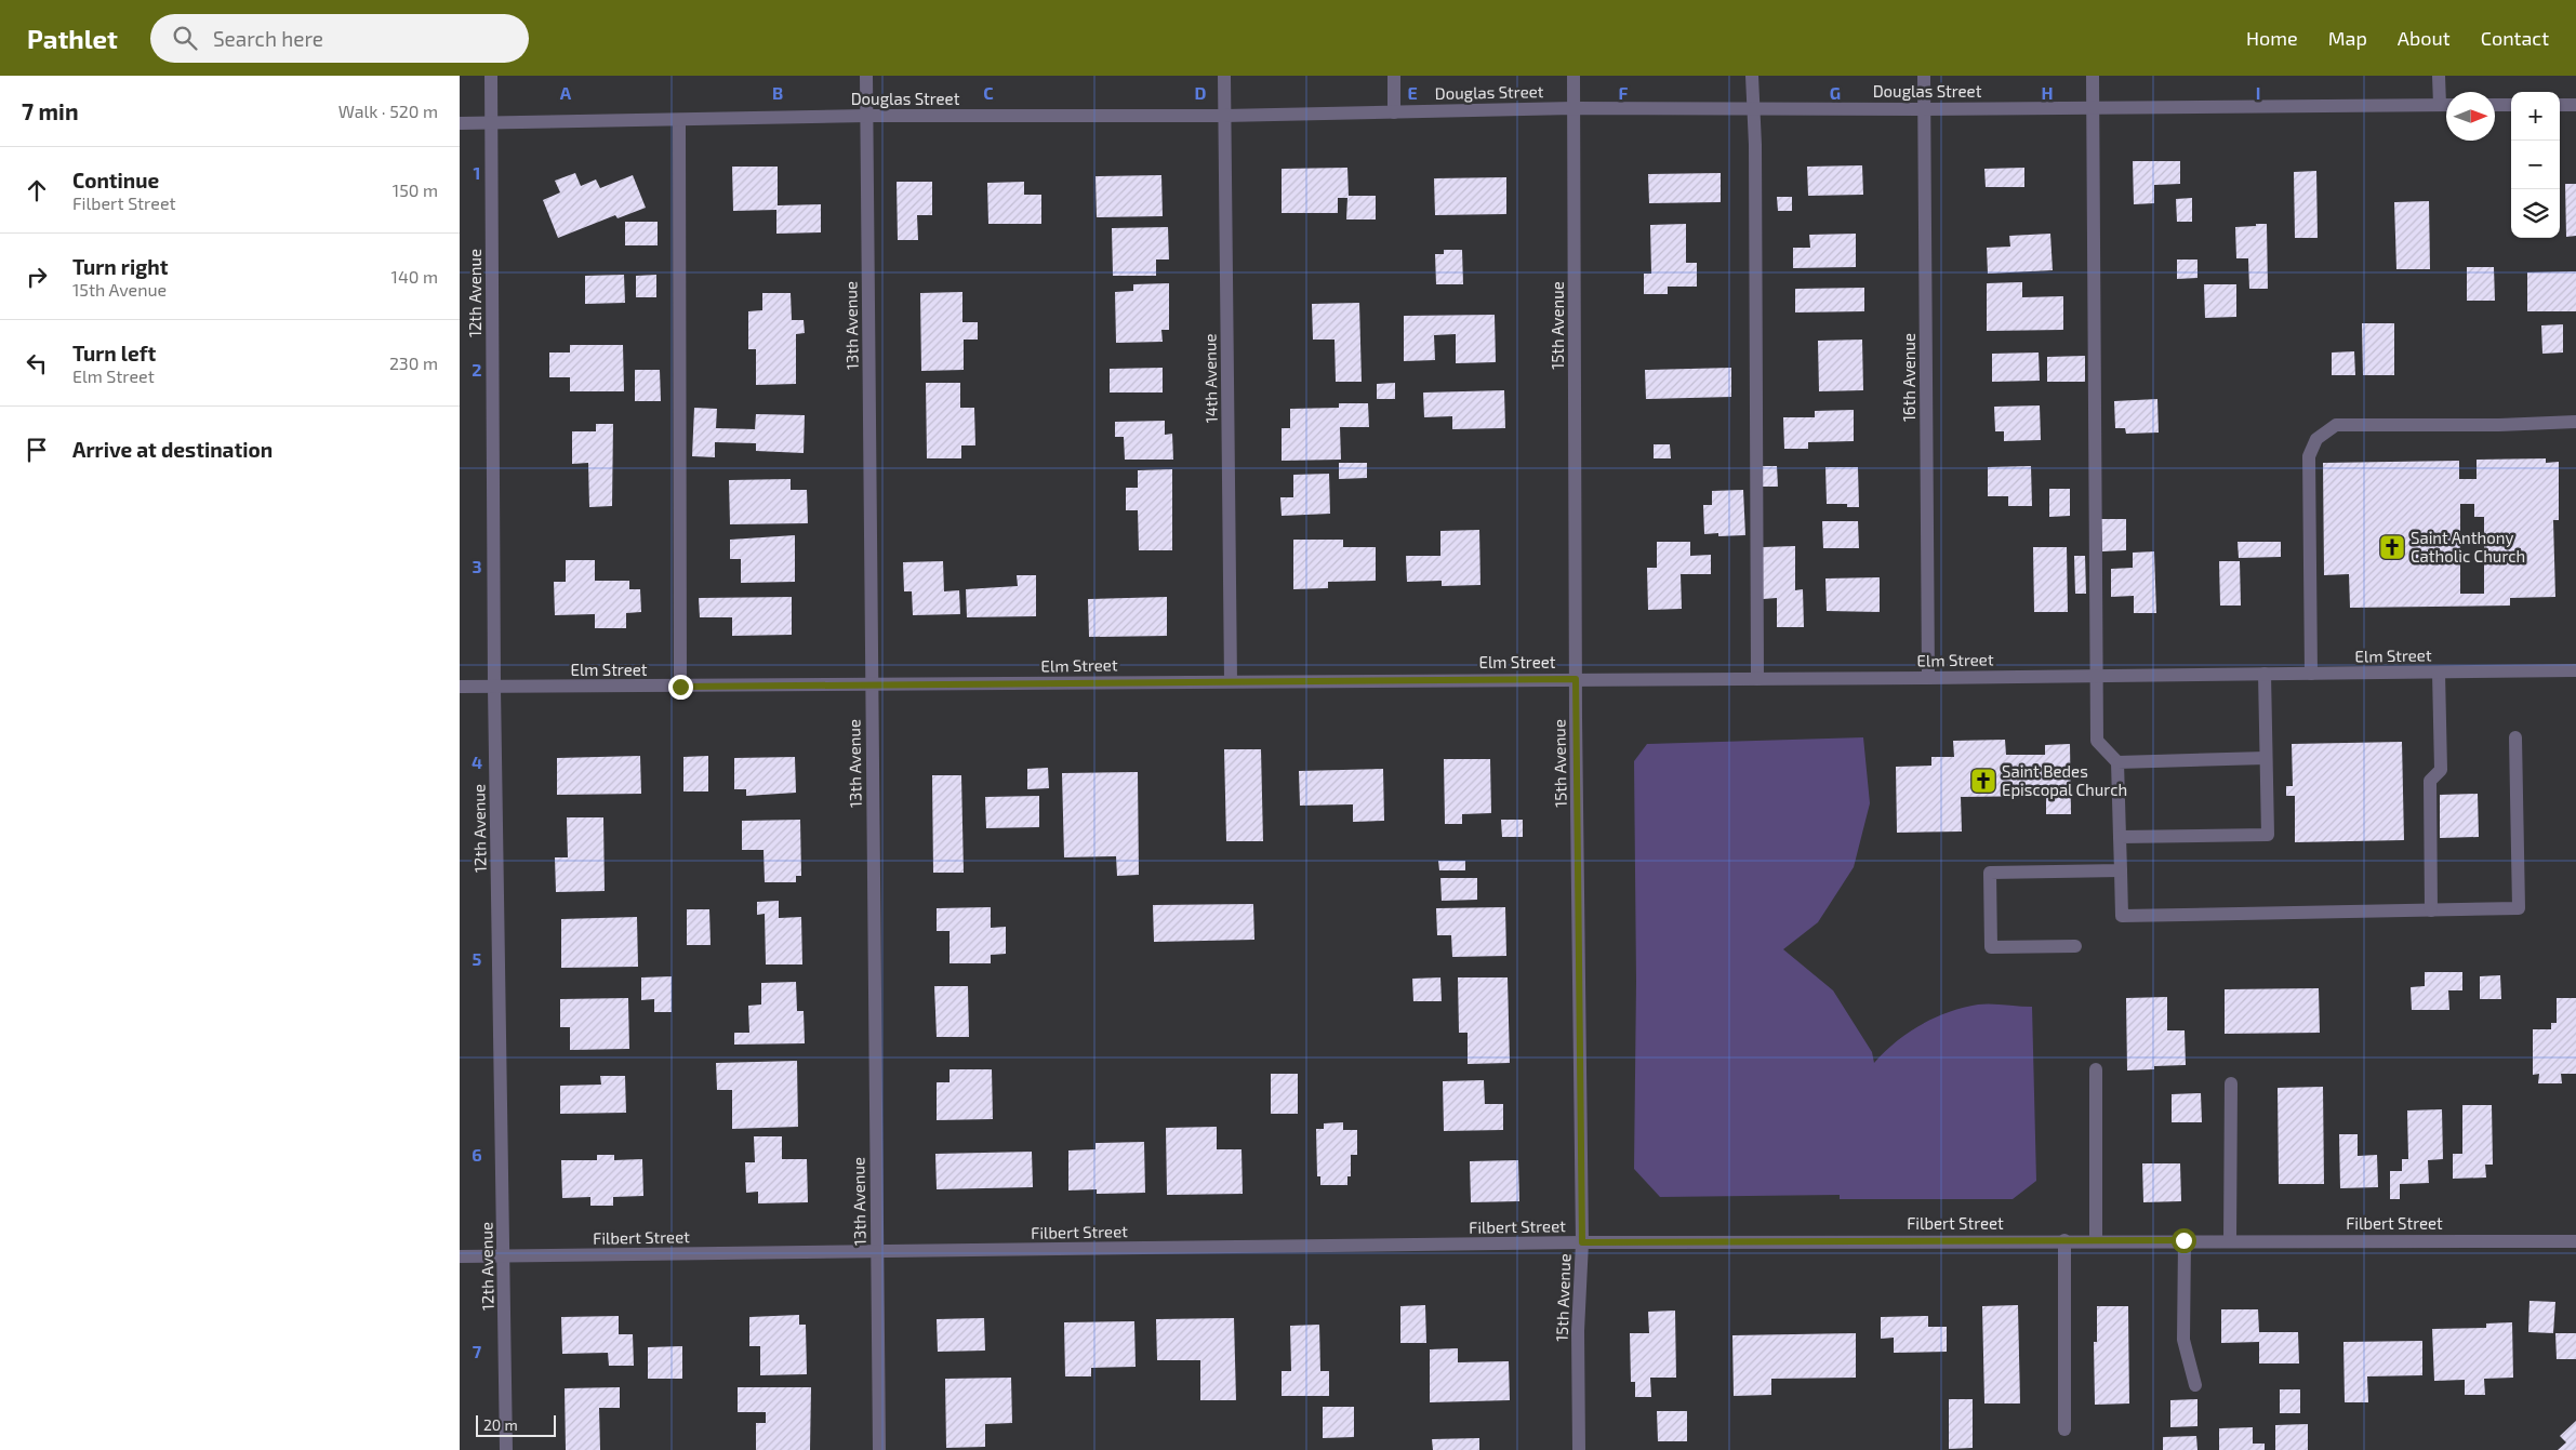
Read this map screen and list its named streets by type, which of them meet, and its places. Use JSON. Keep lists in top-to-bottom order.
{
  "streets": {
    "street": [
      "Douglas Street",
      "12th Avenue",
      "13th Avenue",
      "15th Avenue",
      "16th Avenue",
      "14th Avenue",
      "Elm Street",
      "Filbert Street"
    ]
  },
  "crossings": [
    ["Douglas Street", "12th Avenue"],
    ["Douglas Street", "13th Avenue"],
    ["Douglas Street", "15th Avenue"],
    ["Douglas Street", "16th Avenue"],
    ["Douglas Street", "14th Avenue"],
    ["12th Avenue", "Elm Street"],
    ["12th Avenue", "Filbert Street"],
    ["13th Avenue", "Elm Street"],
    ["13th Avenue", "Filbert Street"],
    ["15th Avenue", "Elm Street"],
    ["15th Avenue", "Filbert Street"],
    ["16th Avenue", "Elm Street"],
    ["14th Avenue", "Elm Street"]
  ],
  "places": {
    "church": ["Saint Anthony Catholic Church", "Saint Bedes Episcopal Church"]
  },
  "scale_bar": "20 m",
  "north": "right",
  "page": {
    "header": "Pathlet",
    "search": "Search here",
    "nav": [
      "Home",
      "Map",
      "About",
      "Contact"
    ],
    "heading": ["7 min", "Walk · 520 m"],
    "map_buttons": ["+", "−"],
    "list": [
      ["Continue", "Filbert Street", "150 m"],
      ["Turn right", "15th Avenue", "140 m"],
      ["Turn left", "Elm Street", "230 m"],
      "Arrive at destination"
    ],
    "scale": "20 m"
  },
  "grid": {
    "columns": [
      "A",
      "B",
      "C",
      "D",
      "E",
      "F",
      "G",
      "H",
      "I"
    ],
    "rows": [
      "1",
      "2",
      "3",
      "4",
      "5",
      "6",
      "7"
    ]
  }
}
